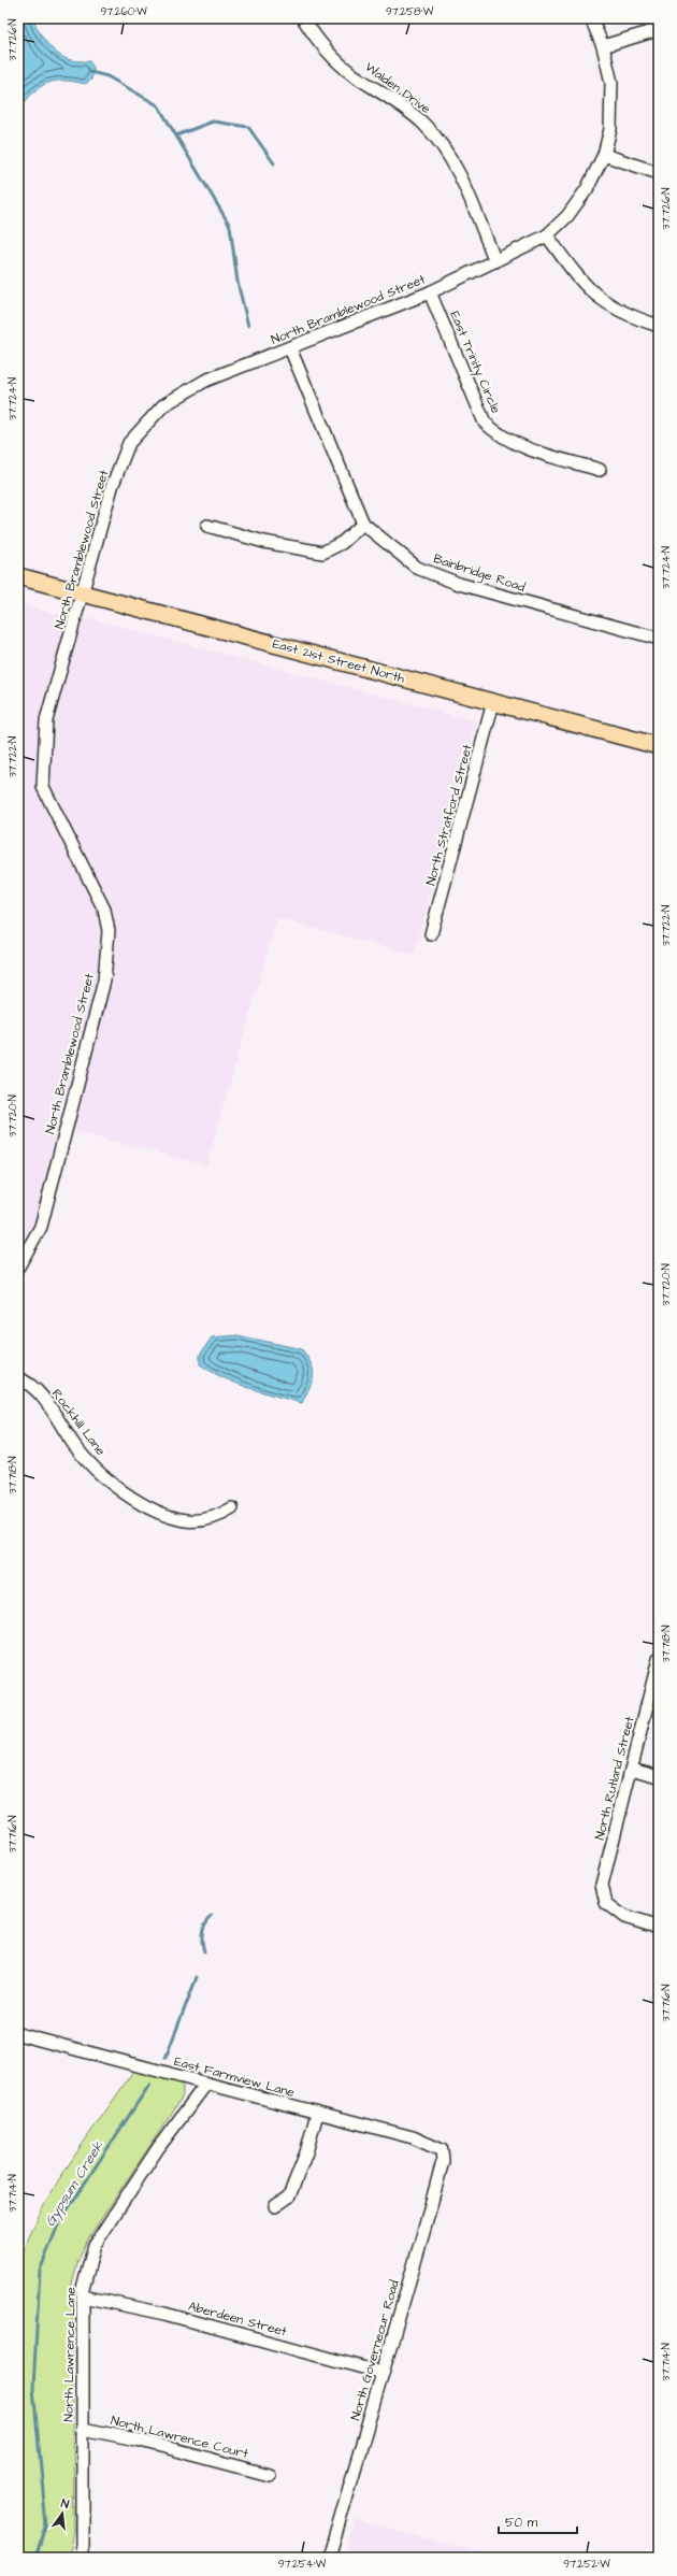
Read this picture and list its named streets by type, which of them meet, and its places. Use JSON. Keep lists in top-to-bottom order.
{
  "streets": {
    "main road": ["East 21st Street North"],
    "street": [
      "Walden Drive",
      "North Bramblewood Street",
      "East Trinity Circle",
      "Bainbridge Road",
      "North Stratford Street",
      "Rockhill Lane",
      "North Rutland Street",
      "East Farmview Lane",
      "Aberdeen Street",
      "North Governeour Road",
      "North Lawrence Lane",
      "North Lawrence Court"
    ]
  },
  "crossings": [
    ["Walden Drive", "North Bramblewood Street"],
    ["North Bramblewood Street", "East Trinity Circle"],
    ["North Bramblewood Street", "Bainbridge Road"],
    ["North Bramblewood Street", "East 21st Street North"],
    ["East 21st Street North", "North Stratford Street"],
    ["East Farmview Lane", "North Governeour Road"],
    ["East Farmview Lane", "North Lawrence Lane"],
    ["Aberdeen Street", "North Governeour Road"],
    ["Aberdeen Street", "North Lawrence Lane"],
    ["North Lawrence Lane", "North Lawrence Court"]
  ],
  "water": ["Gypsum Creek"],
  "scale_bar": "50 m",
  "north": "top",
  "coordinates": [
    "97.260°W",
    "97.258°W",
    "37.726°N",
    "37.724°N",
    "37.722°N",
    "37.720°N",
    "37.718°N",
    "37.716°N",
    "37.714°N",
    "97.254°W",
    "97.252°W"
  ]
}
